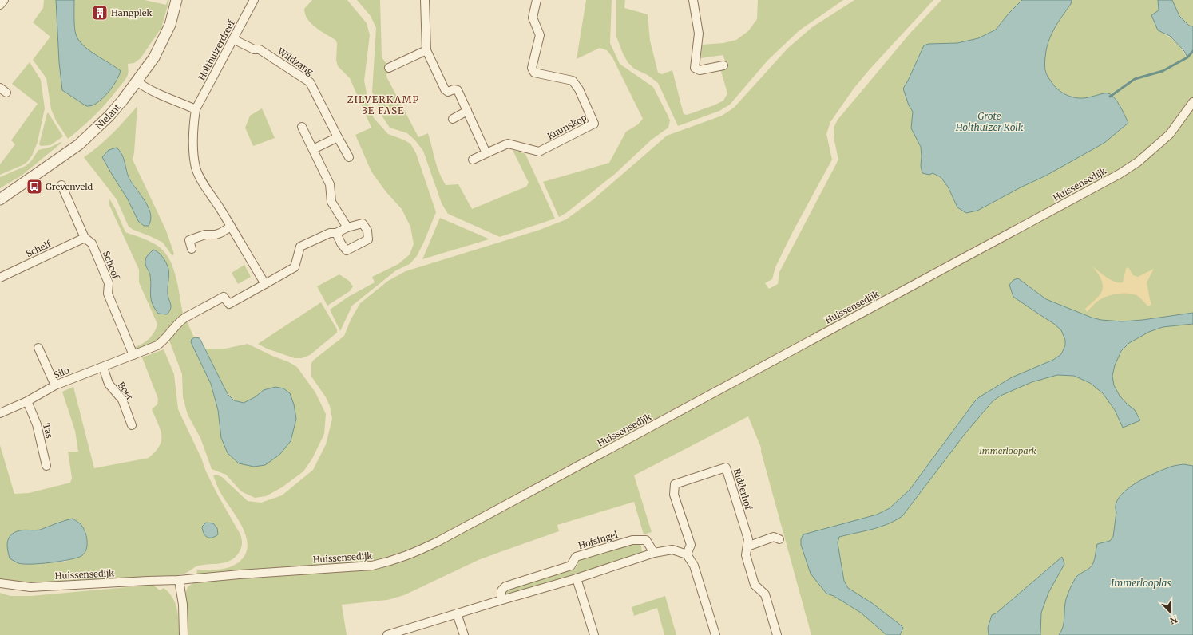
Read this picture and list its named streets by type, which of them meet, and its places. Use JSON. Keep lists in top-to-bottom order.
{
  "streets": {
    "street": [
      "Holthuizerdreef",
      "Wildzang",
      "Nielant",
      "Kuunskop",
      "Huissensedijk",
      "Schelf",
      "Schoof",
      "Silo",
      "Boet",
      "Tas",
      "Ridderhof",
      "Hofsingel"
    ]
  },
  "crossings": [
    ["Holthuizerdreef", "Wildzang"],
    ["Schelf", "Schoof"],
    ["Schoof", "Silo"],
    ["Silo", "Boet"],
    ["Silo", "Tas"]
  ],
  "districts": ["ZILVERKAMP 3E FASE"],
  "water": ["Grote Holthuizer Kolk", "Immerlooplas"],
  "parks": ["Immerloopark"],
  "places": {
    "building": ["Hangplek"],
    "bus stop": ["Grevenveld"]
  },
  "north": "bottom"
}
